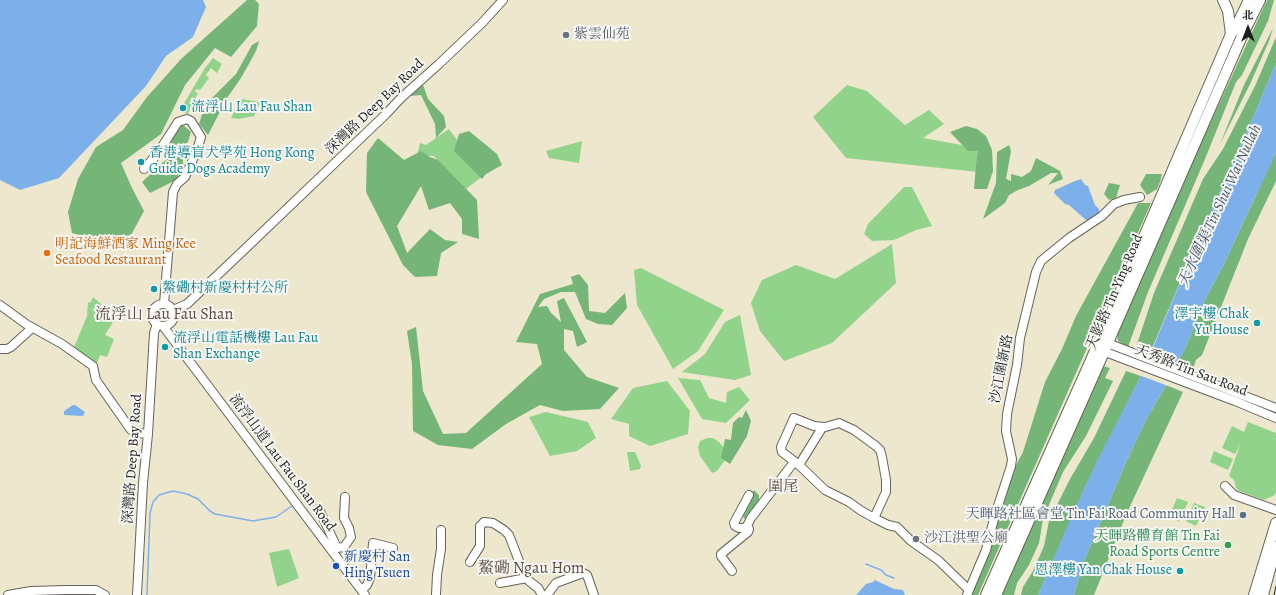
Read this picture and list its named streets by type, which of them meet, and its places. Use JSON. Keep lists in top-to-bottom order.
{
  "streets": {
    "main road": ["天影路 Tin Ying Road"],
    "street": [
      "深灣路 Deep Bay Road",
      "沙江圍新路",
      "天秀路 Tin Sau Road",
      "流浮山道 Lau Fau Shan Road"
    ]
  },
  "crossings": [
    ["深灣路 Deep Bay Road", "流浮山道 Lau Fau Shan Road"],
    ["天影路 Tin Ying Road", "天秀路 Tin Sau Road"]
  ],
  "districts": ["流浮山 Lau Fau Shan", "圍尾", "鰲磡 Ngau Hom"],
  "water": ["天水圍渠 Tin Shui Wai Nullah"],
  "places": [
    "紫雲仙苑",
    "流浮山 Lau Fau Shan",
    "香港導盲犬學苑 Hong Kong Guide Dogs Academy",
    "明記海鮮酒家 Ming Kee Seafood Restaurant",
    "鰲磡村新慶村村公所",
    "澤宇樓 Chak Yu House",
    "流浮山電話機樓 Lau Fau Shan Exchange",
    "天暉路社區會堂 Tin Fai Road Community Hall",
    "沙江洪聖公廟",
    "天暉路體育館 Tin Fai Road Sports Centre",
    "新慶村 San Hing Tsuen",
    "恩澤樓 Yan Chak House"
  ],
  "north": "top"
}
